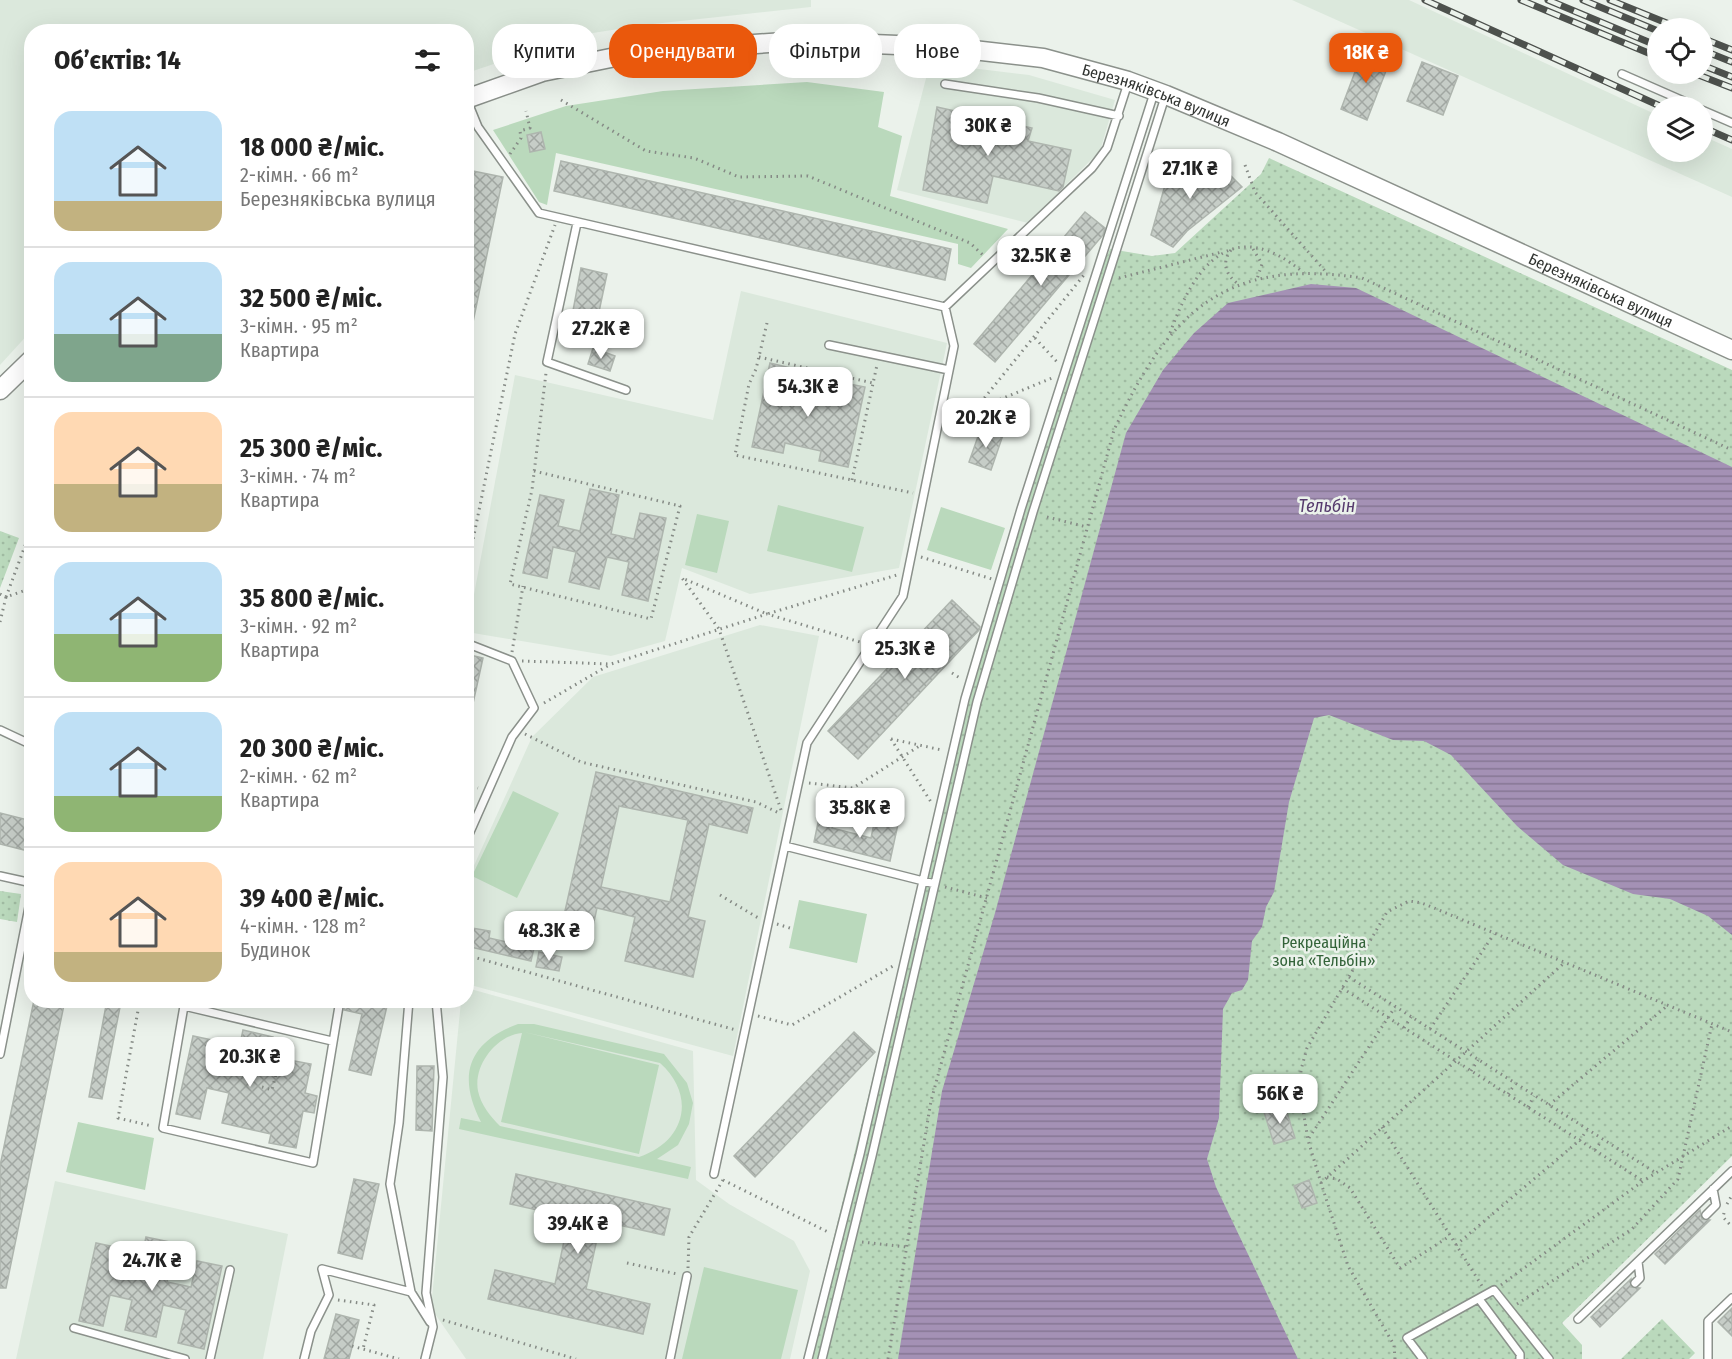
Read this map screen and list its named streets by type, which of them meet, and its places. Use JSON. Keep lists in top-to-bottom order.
{
  "streets": {
    "street": ["Березняківська вулиця"]
  },
  "water": ["Тельбін"],
  "parks": ["Рекреаційна зона «Тельбін»"],
  "page": {
    "chip": [
      "Купити",
      "Орендувати",
      "Фільтри",
      "Нове"
    ],
    "heading": "Об’єктів: 14",
    "price": [
      "18K ₴",
      "30K ₴",
      "27.1K ₴",
      "32.5K ₴",
      "27.2K ₴",
      "54.3K ₴",
      "20.2K ₴",
      "25.3K ₴",
      "35.8K ₴",
      "48.3K ₴",
      "20.3K ₴",
      "56K ₴",
      "39.4K ₴",
      "24.7K ₴"
    ],
    "list": [
      {
        "name": "18 000 ₴/міс.",
        "note": "2-кімн. · 66 m² · Березняківська вулиця"
      },
      {
        "name": "32 500 ₴/міс.",
        "note": "3-кімн. · 95 m² · Квартира"
      },
      {
        "name": "25 300 ₴/міс.",
        "note": "3-кімн. · 74 m² · Квартира"
      },
      {
        "name": "35 800 ₴/міс.",
        "note": "3-кімн. · 92 m² · Квартира"
      },
      {
        "name": "20 300 ₴/міс.",
        "note": "2-кімн. · 62 m² · Квартира"
      },
      {
        "name": "39 400 ₴/міс.",
        "note": "4-кімн. · 128 m² · Будинок"
      }
    ]
  }
}
